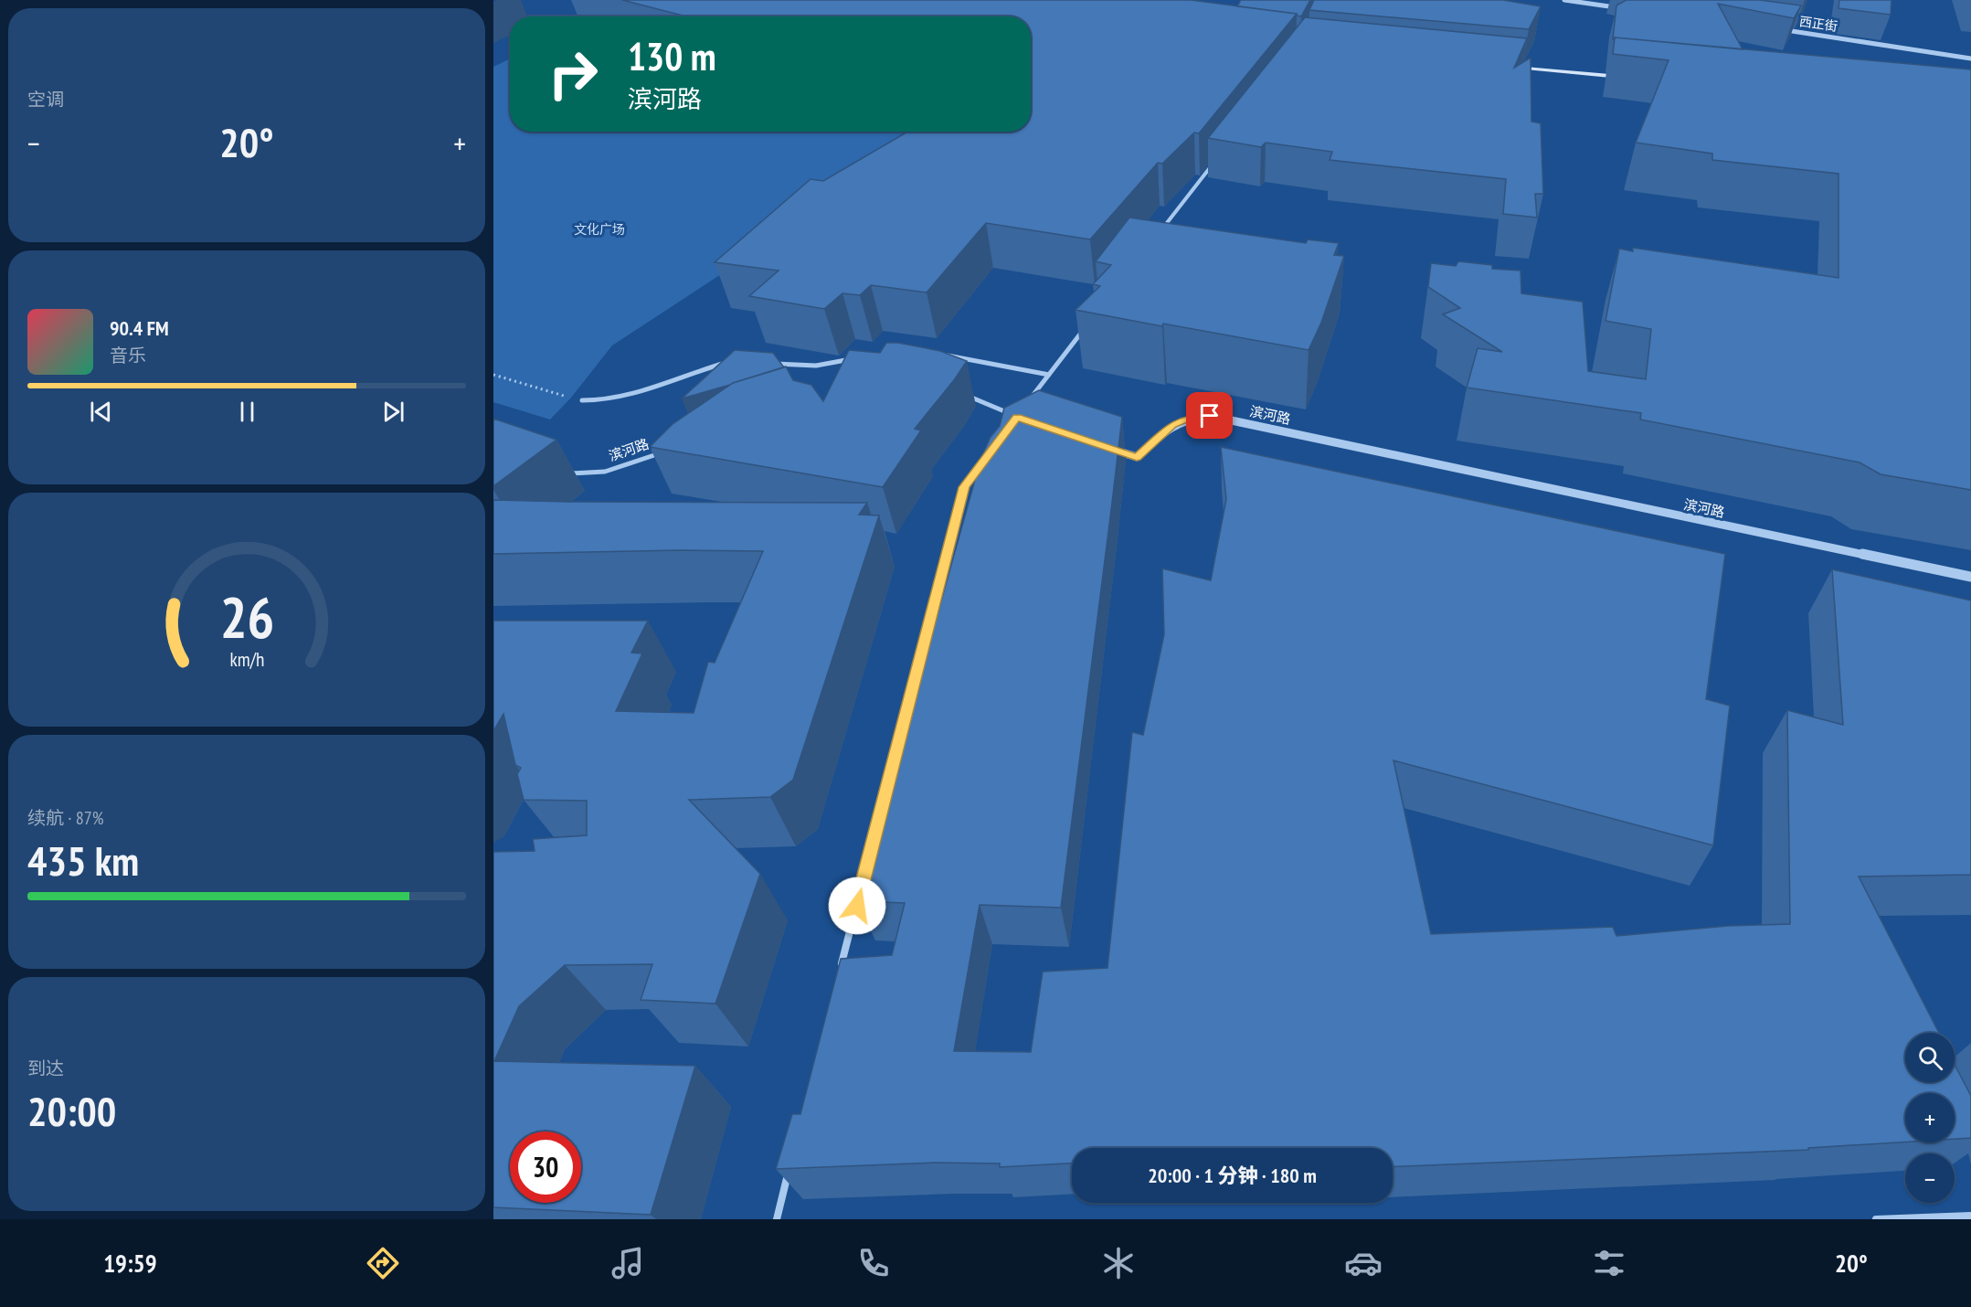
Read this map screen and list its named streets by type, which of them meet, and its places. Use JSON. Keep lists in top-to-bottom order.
{
  "streets": {
    "street": ["西正街", "滨河路"]
  },
  "parks": ["文化广场"],
  "page": {
    "tile": [
      "空调",
      ["续航 · 87%", "435 km"],
      ["到达", "20:00"]
    ],
    "turn": ["130 m", "滨河路"],
    "heat": ["−", "20°", "+"],
    "song": ["90.4 FM", "音乐"],
    "map_buttons": ["+", "−"],
    "limit": "30",
    "trip": "20:00 · 1 分钟 · 180 m",
    "tabs": ["19:59", "20°"],
    "gauge": ["26", "km/h"]
  }
}
